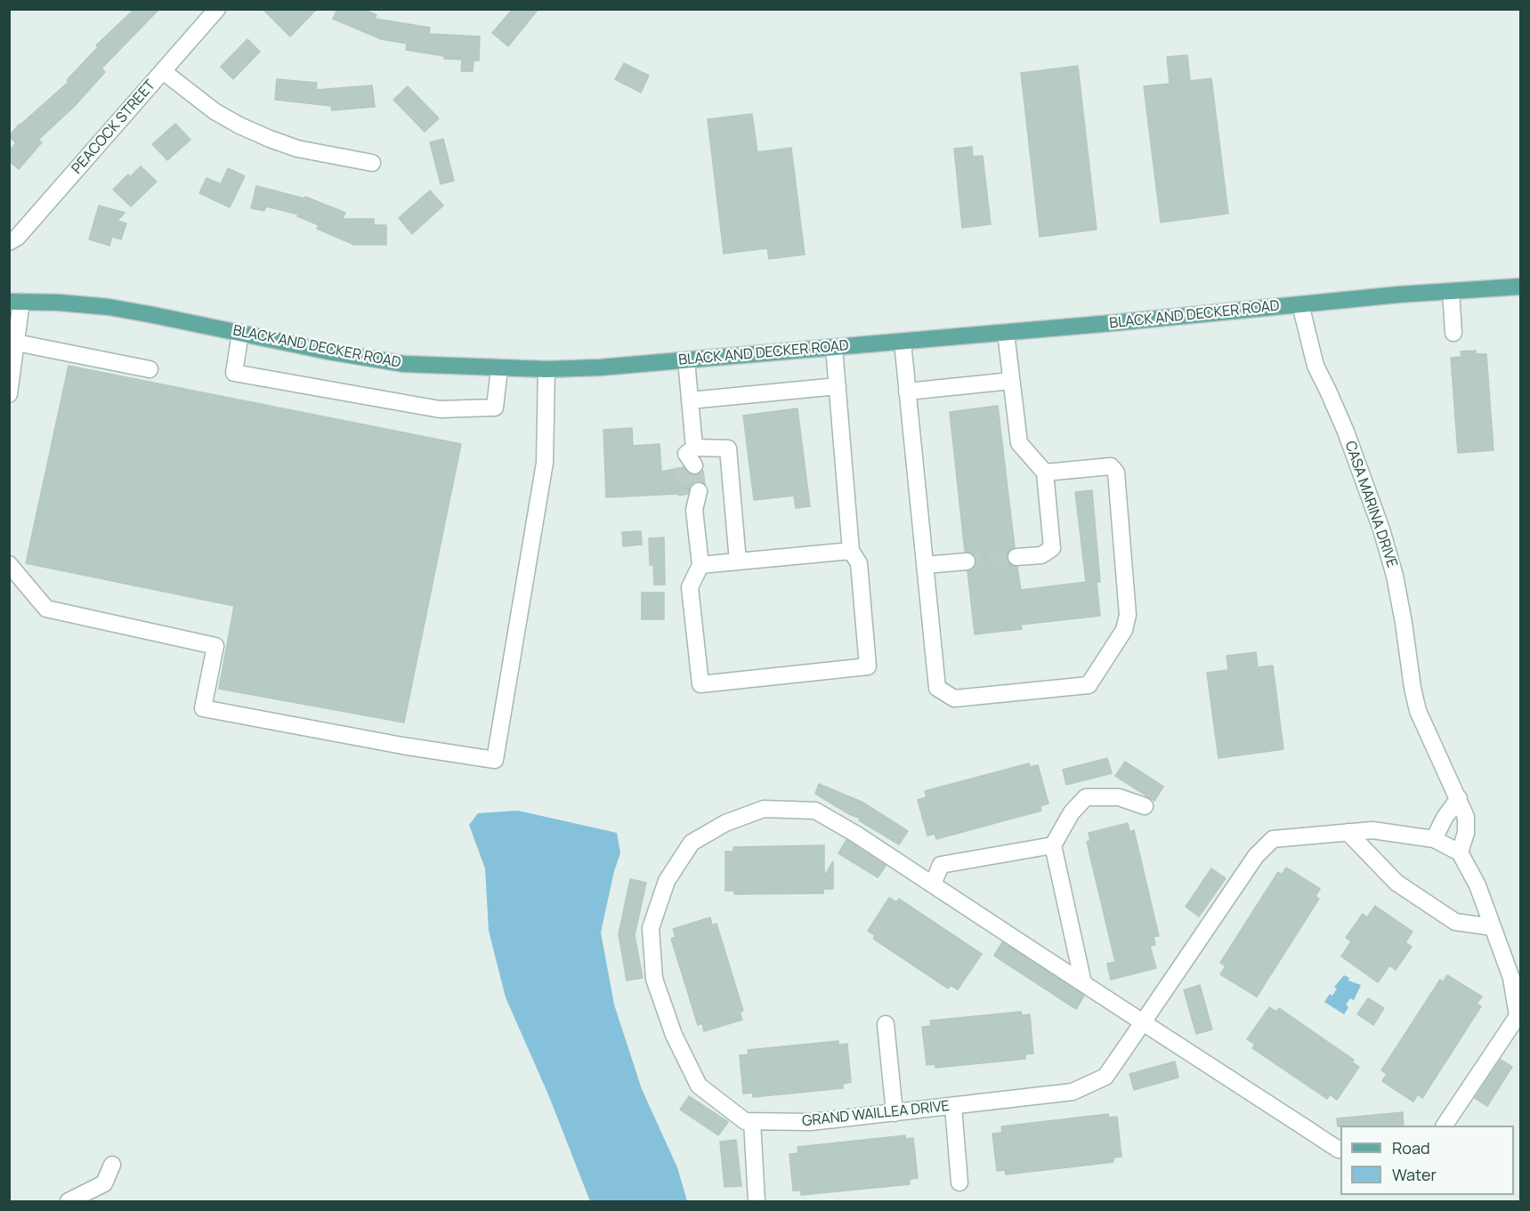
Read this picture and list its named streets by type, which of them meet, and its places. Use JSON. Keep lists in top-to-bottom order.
{
  "streets": {
    "main road": ["BLACK AND DECKER ROAD"],
    "street": ["PEACOCK STREET", "CASA MARINA DRIVE", "GRAND WAILLEA DRIVE"]
  },
  "crossings": [
    ["BLACK AND DECKER ROAD", "CASA MARINA DRIVE"],
    ["CASA MARINA DRIVE", "GRAND WAILLEA DRIVE"]
  ],
  "legend": ["Road", "Water"]
}
